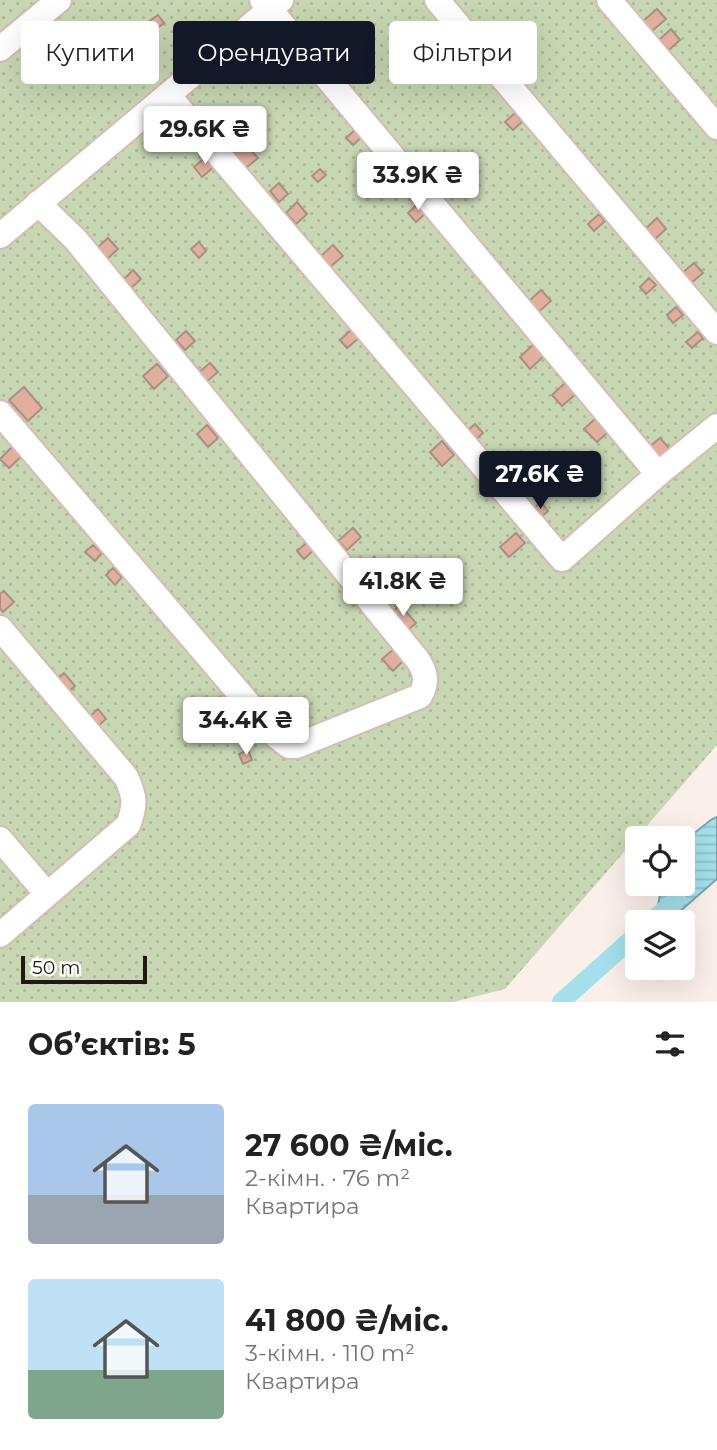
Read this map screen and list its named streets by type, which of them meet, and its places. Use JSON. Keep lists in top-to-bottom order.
{
  "scale_bar": "50 m",
  "page": {
    "chip": ["Купити", "Орендувати", "Фільтри"],
    "price": [
      "29.6K ₴",
      "33.9K ₴",
      "27.6K ₴",
      "41.8K ₴",
      "34.4K ₴"
    ],
    "scale": "50 m",
    "heading": "Об’єктів: 5",
    "list": [
      {
        "name": "27 600 ₴/міс.",
        "note": "2-кімн. · 76 m² · Квартира"
      },
      {
        "name": "41 800 ₴/міс.",
        "note": "3-кімн. · 110 m² · Квартира"
      }
    ]
  }
}
